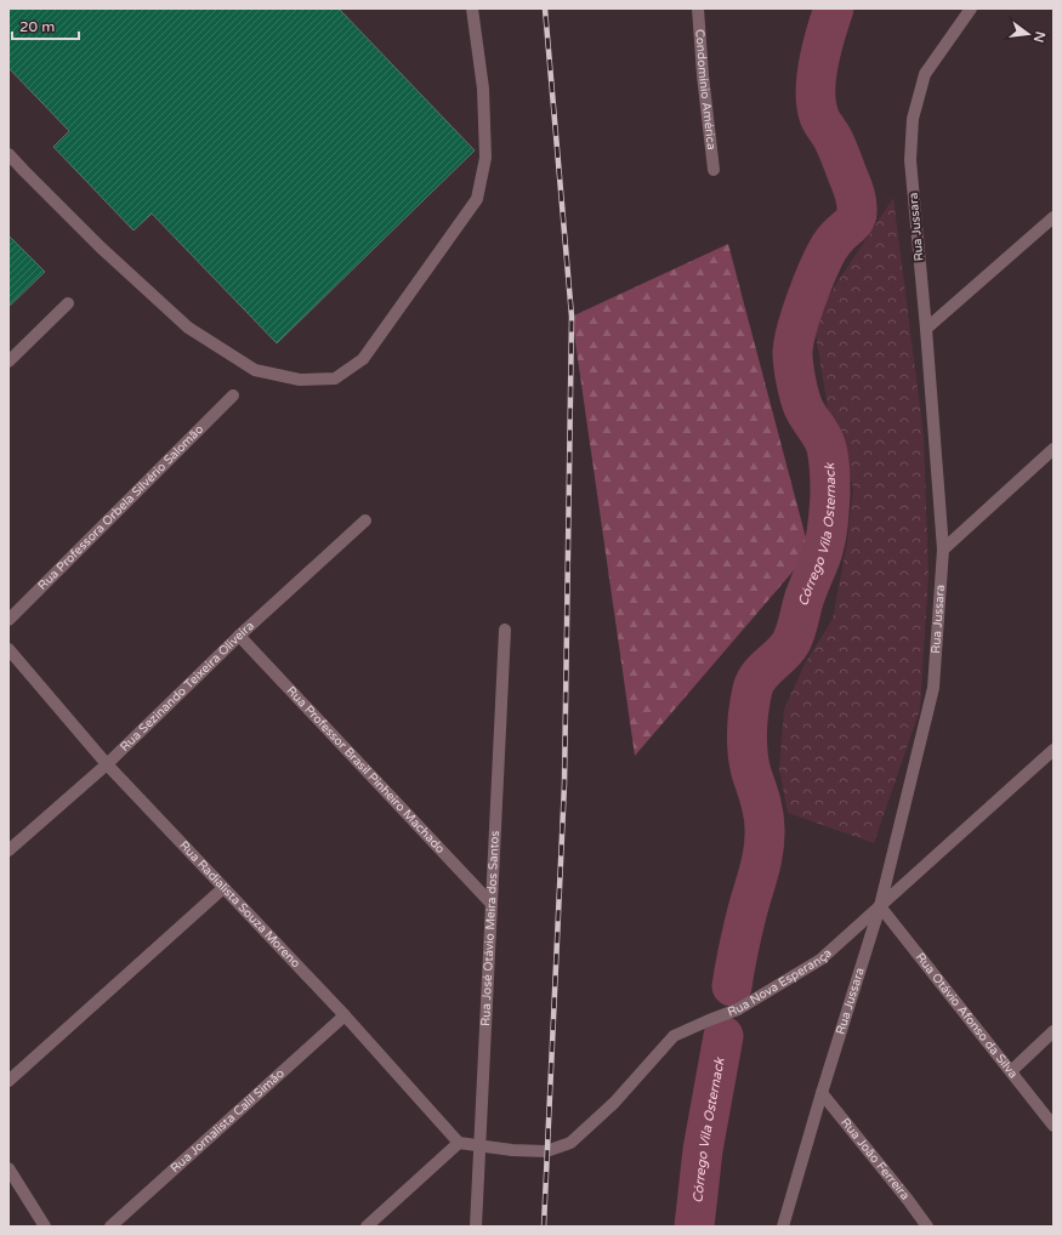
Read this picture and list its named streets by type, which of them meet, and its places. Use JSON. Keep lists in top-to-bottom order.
{
  "streets": {
    "street": [
      "Condomínio América",
      "Rua Jussara",
      "Rua Professora Orbela Silvério Salomão",
      "Rua Sezinando Teixeira Oliveira",
      "Rua Professor Brasil Pinheiro Machado",
      "Rua Radialista Souza Moreno",
      "Rua José Otávio Meira dos Santos",
      "Rua Nova Esperança",
      "Rua Otávio Afonso da Silva",
      "Rua Jornalista Calil Simão",
      "Rua João Ferreira"
    ]
  },
  "crossings": [
    ["Rua Jussara", "Rua Nova Esperança"],
    ["Rua Jussara", "Rua Otávio Afonso da Silva"],
    ["Rua Jussara", "Rua João Ferreira"],
    ["Rua Sezinando Teixeira Oliveira", "Rua Professor Brasil Pinheiro Machado"],
    ["Rua Sezinando Teixeira Oliveira", "Rua Radialista Souza Moreno"],
    ["Rua Professor Brasil Pinheiro Machado", "Rua José Otávio Meira dos Santos"],
    ["Rua Radialista Souza Moreno", "Rua Jornalista Calil Simão"],
    ["Rua José Otávio Meira dos Santos", "Rua Nova Esperança"],
    ["Rua Nova Esperança", "Rua Otávio Afonso da Silva"]
  ],
  "water": ["Córrego Vila Osternack"],
  "scale_bar": "20 m",
  "north": "right"
}
